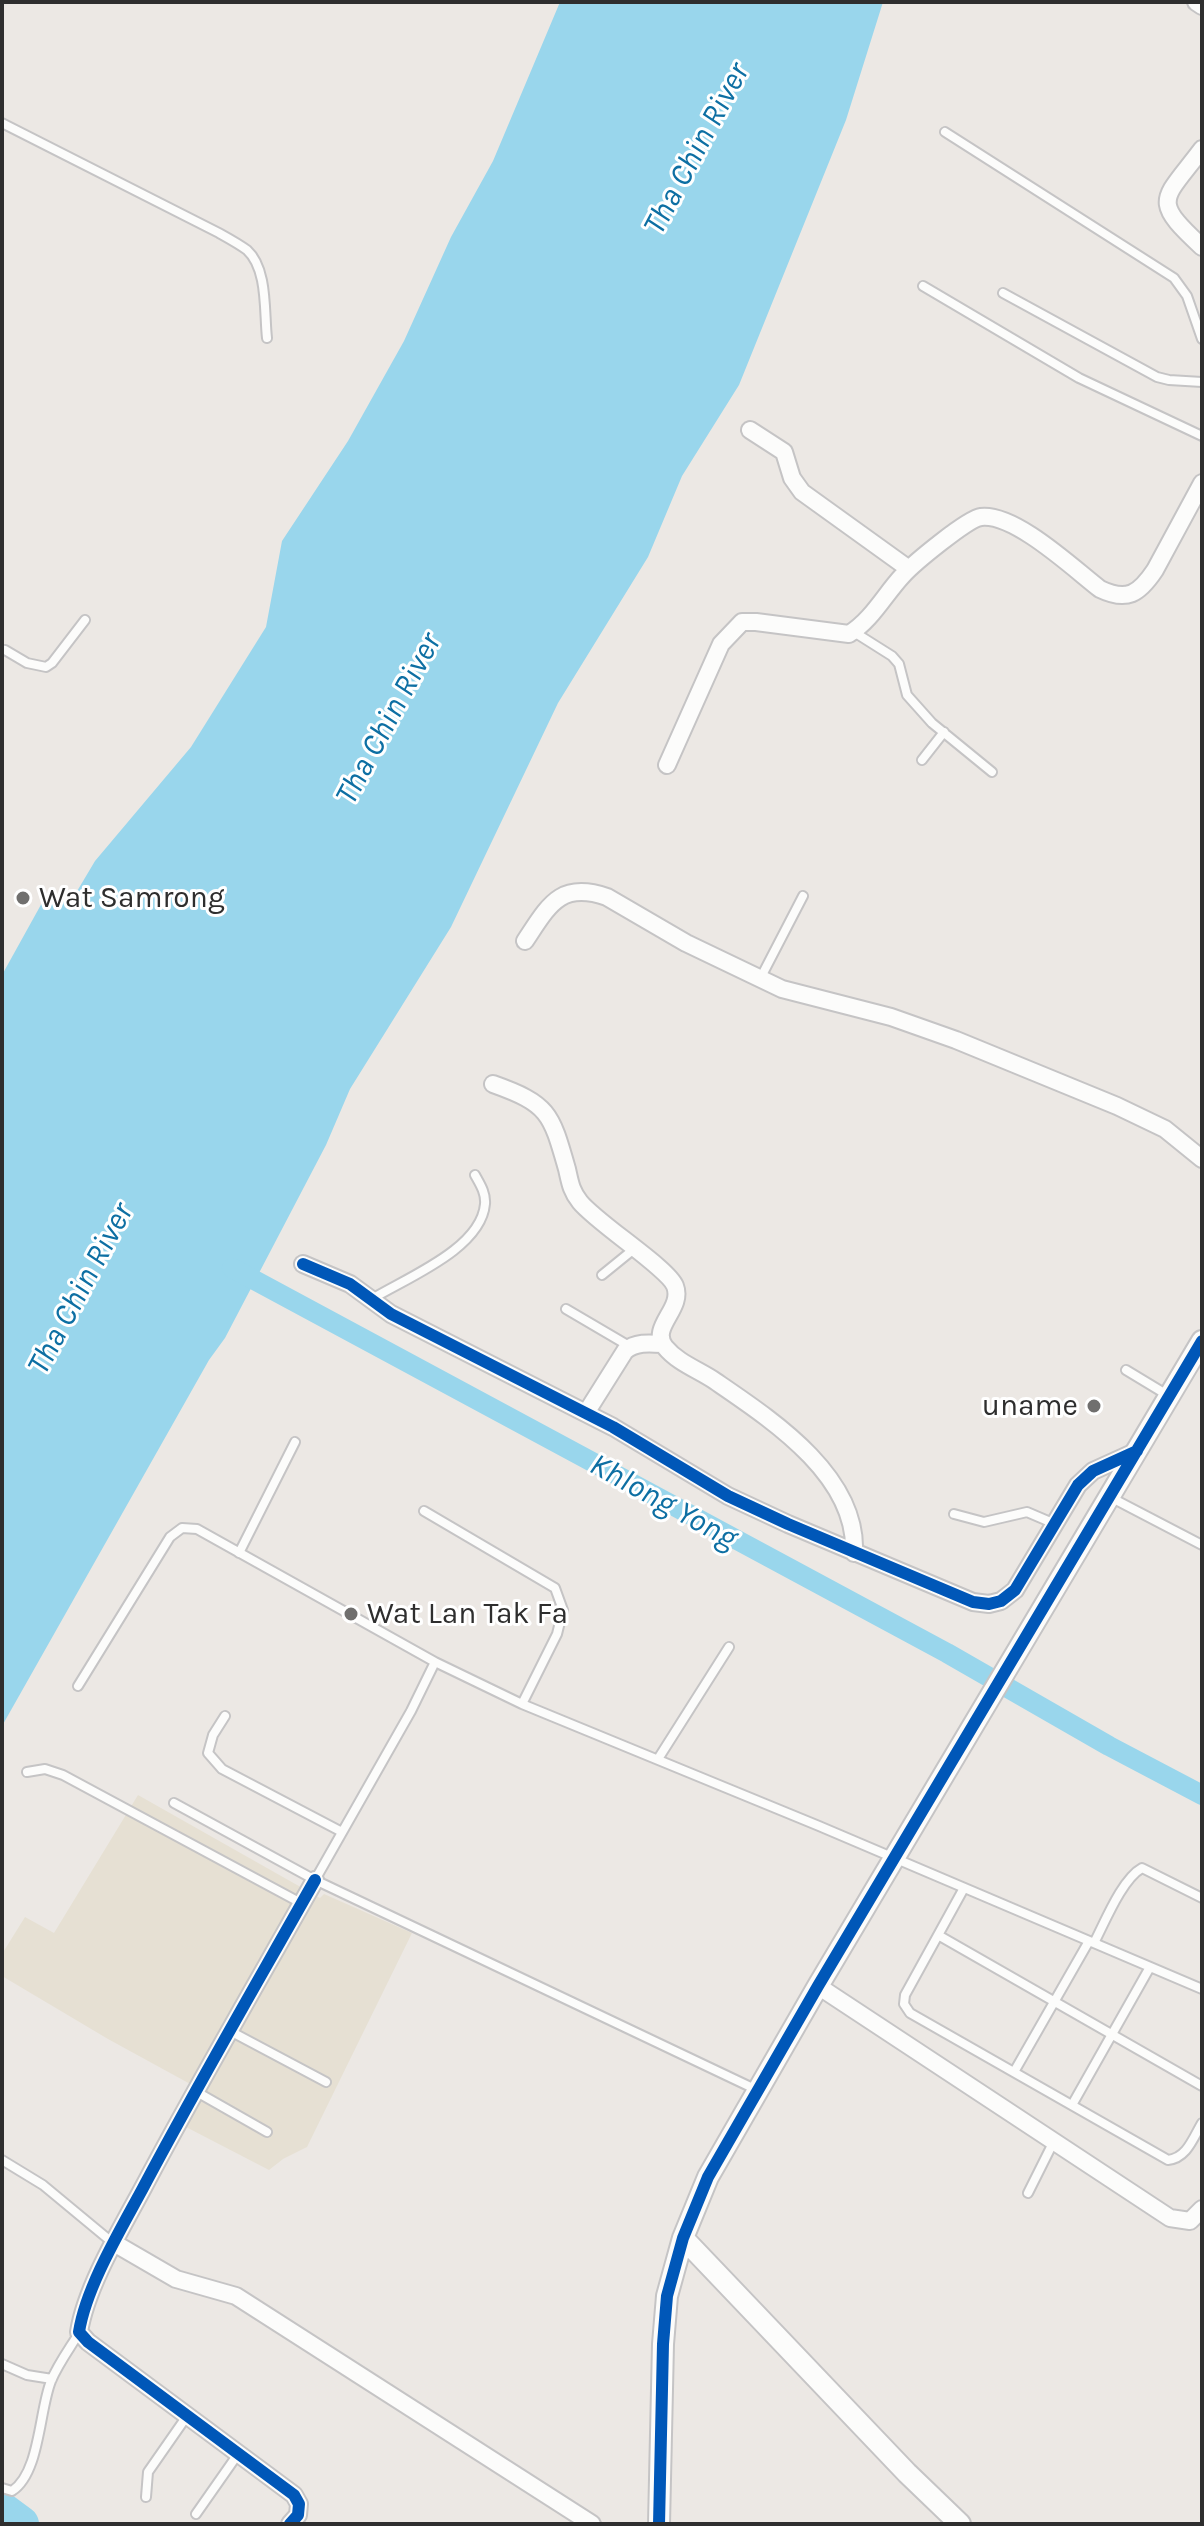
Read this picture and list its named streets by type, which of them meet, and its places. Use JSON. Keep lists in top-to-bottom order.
{
  "water": ["Tha Chin River", "Khlong Yong"],
  "places": ["Wat Samrong", "uname", "Wat Lan Tak Fa"]
}
